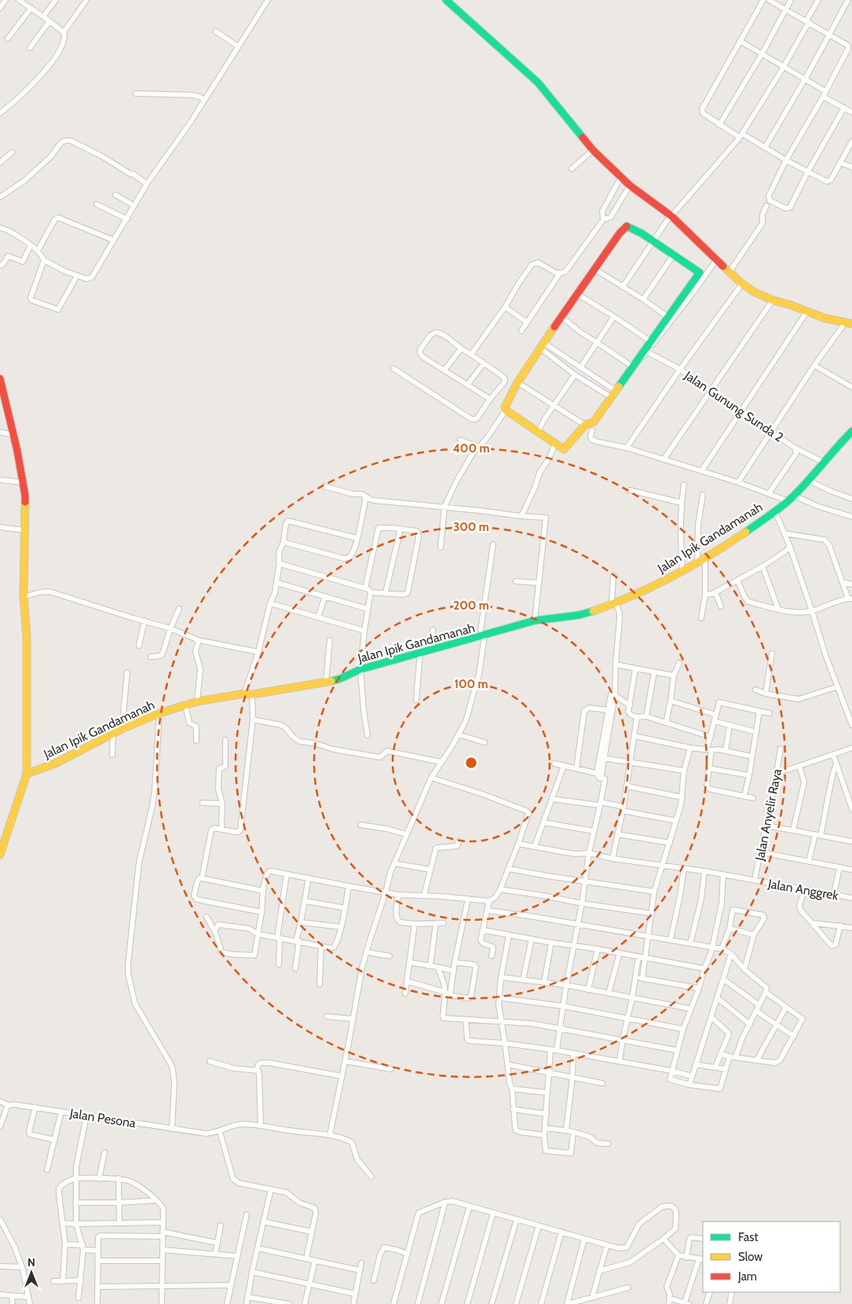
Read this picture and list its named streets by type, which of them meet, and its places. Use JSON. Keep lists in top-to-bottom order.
{
  "streets": {
    "street": [
      "Jalan Gunung Sunda 2",
      "Jalan Ipik Gandamanah",
      "Jalan Anyelir Raya",
      "Jalan Anggrek",
      "Jalan Pesona"
    ]
  },
  "crossings": [
    ["Jalan Anyelir Raya", "Jalan Anggrek"]
  ],
  "legend": ["Fast", "Slow", "Jam"],
  "north": "top",
  "rings": [
    "400 m",
    "300 m",
    "200 m",
    "100 m"
  ]
}
